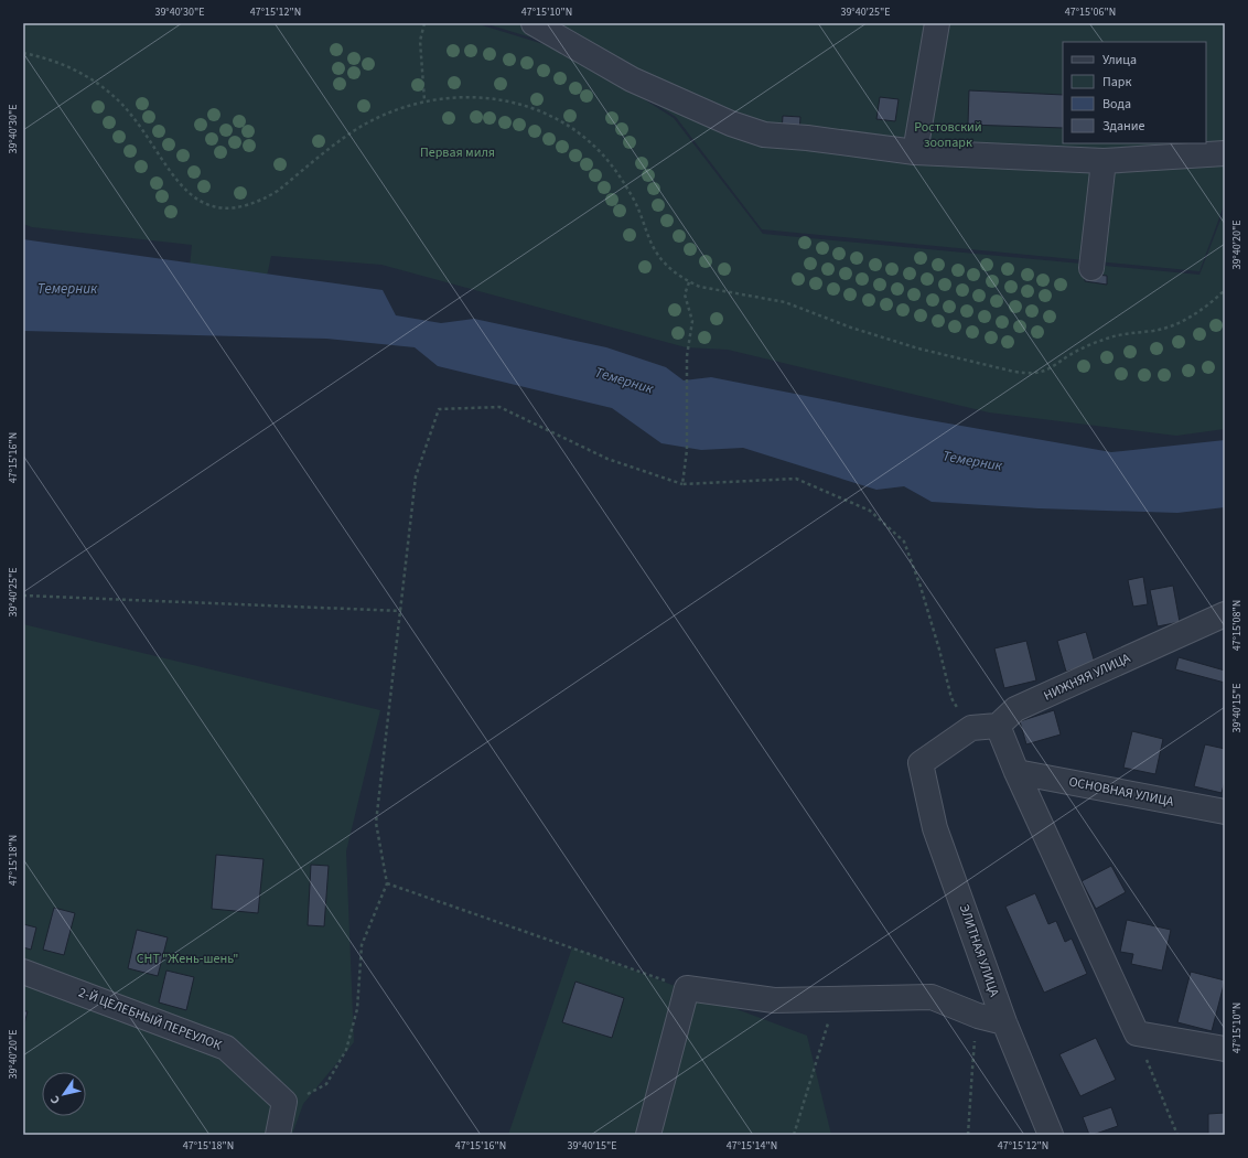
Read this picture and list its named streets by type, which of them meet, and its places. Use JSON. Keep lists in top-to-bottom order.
{
  "streets": {
    "street": [
      "НИЖНЯЯ УЛИЦА",
      "ОСНОВНАЯ УЛИЦА",
      "ЭЛИТНАЯ УЛИЦА",
      "2-Й ЦЕЛЕБНЫЙ ПЕРЕУЛОК"
    ]
  },
  "water": ["Темерник"],
  "parks": ["Ростовский зоопарк", "Первая миля", "СНТ \"Жень-шень\""],
  "legend": [
    "Улица",
    "Парк",
    "Вода",
    "Здание"
  ],
  "north": "bottom left",
  "coordinates": [
    "39°40'30\"E",
    "47°15'12\"N",
    "47°15'10\"N",
    "39°40'25\"E",
    "47°15'06\"N",
    "39°40'20\"E",
    "47°15'16\"N",
    "47°15'08\"N",
    "39°40'15\"E",
    "47°15'18\"N",
    "47°15'14\"N"
  ]
}
